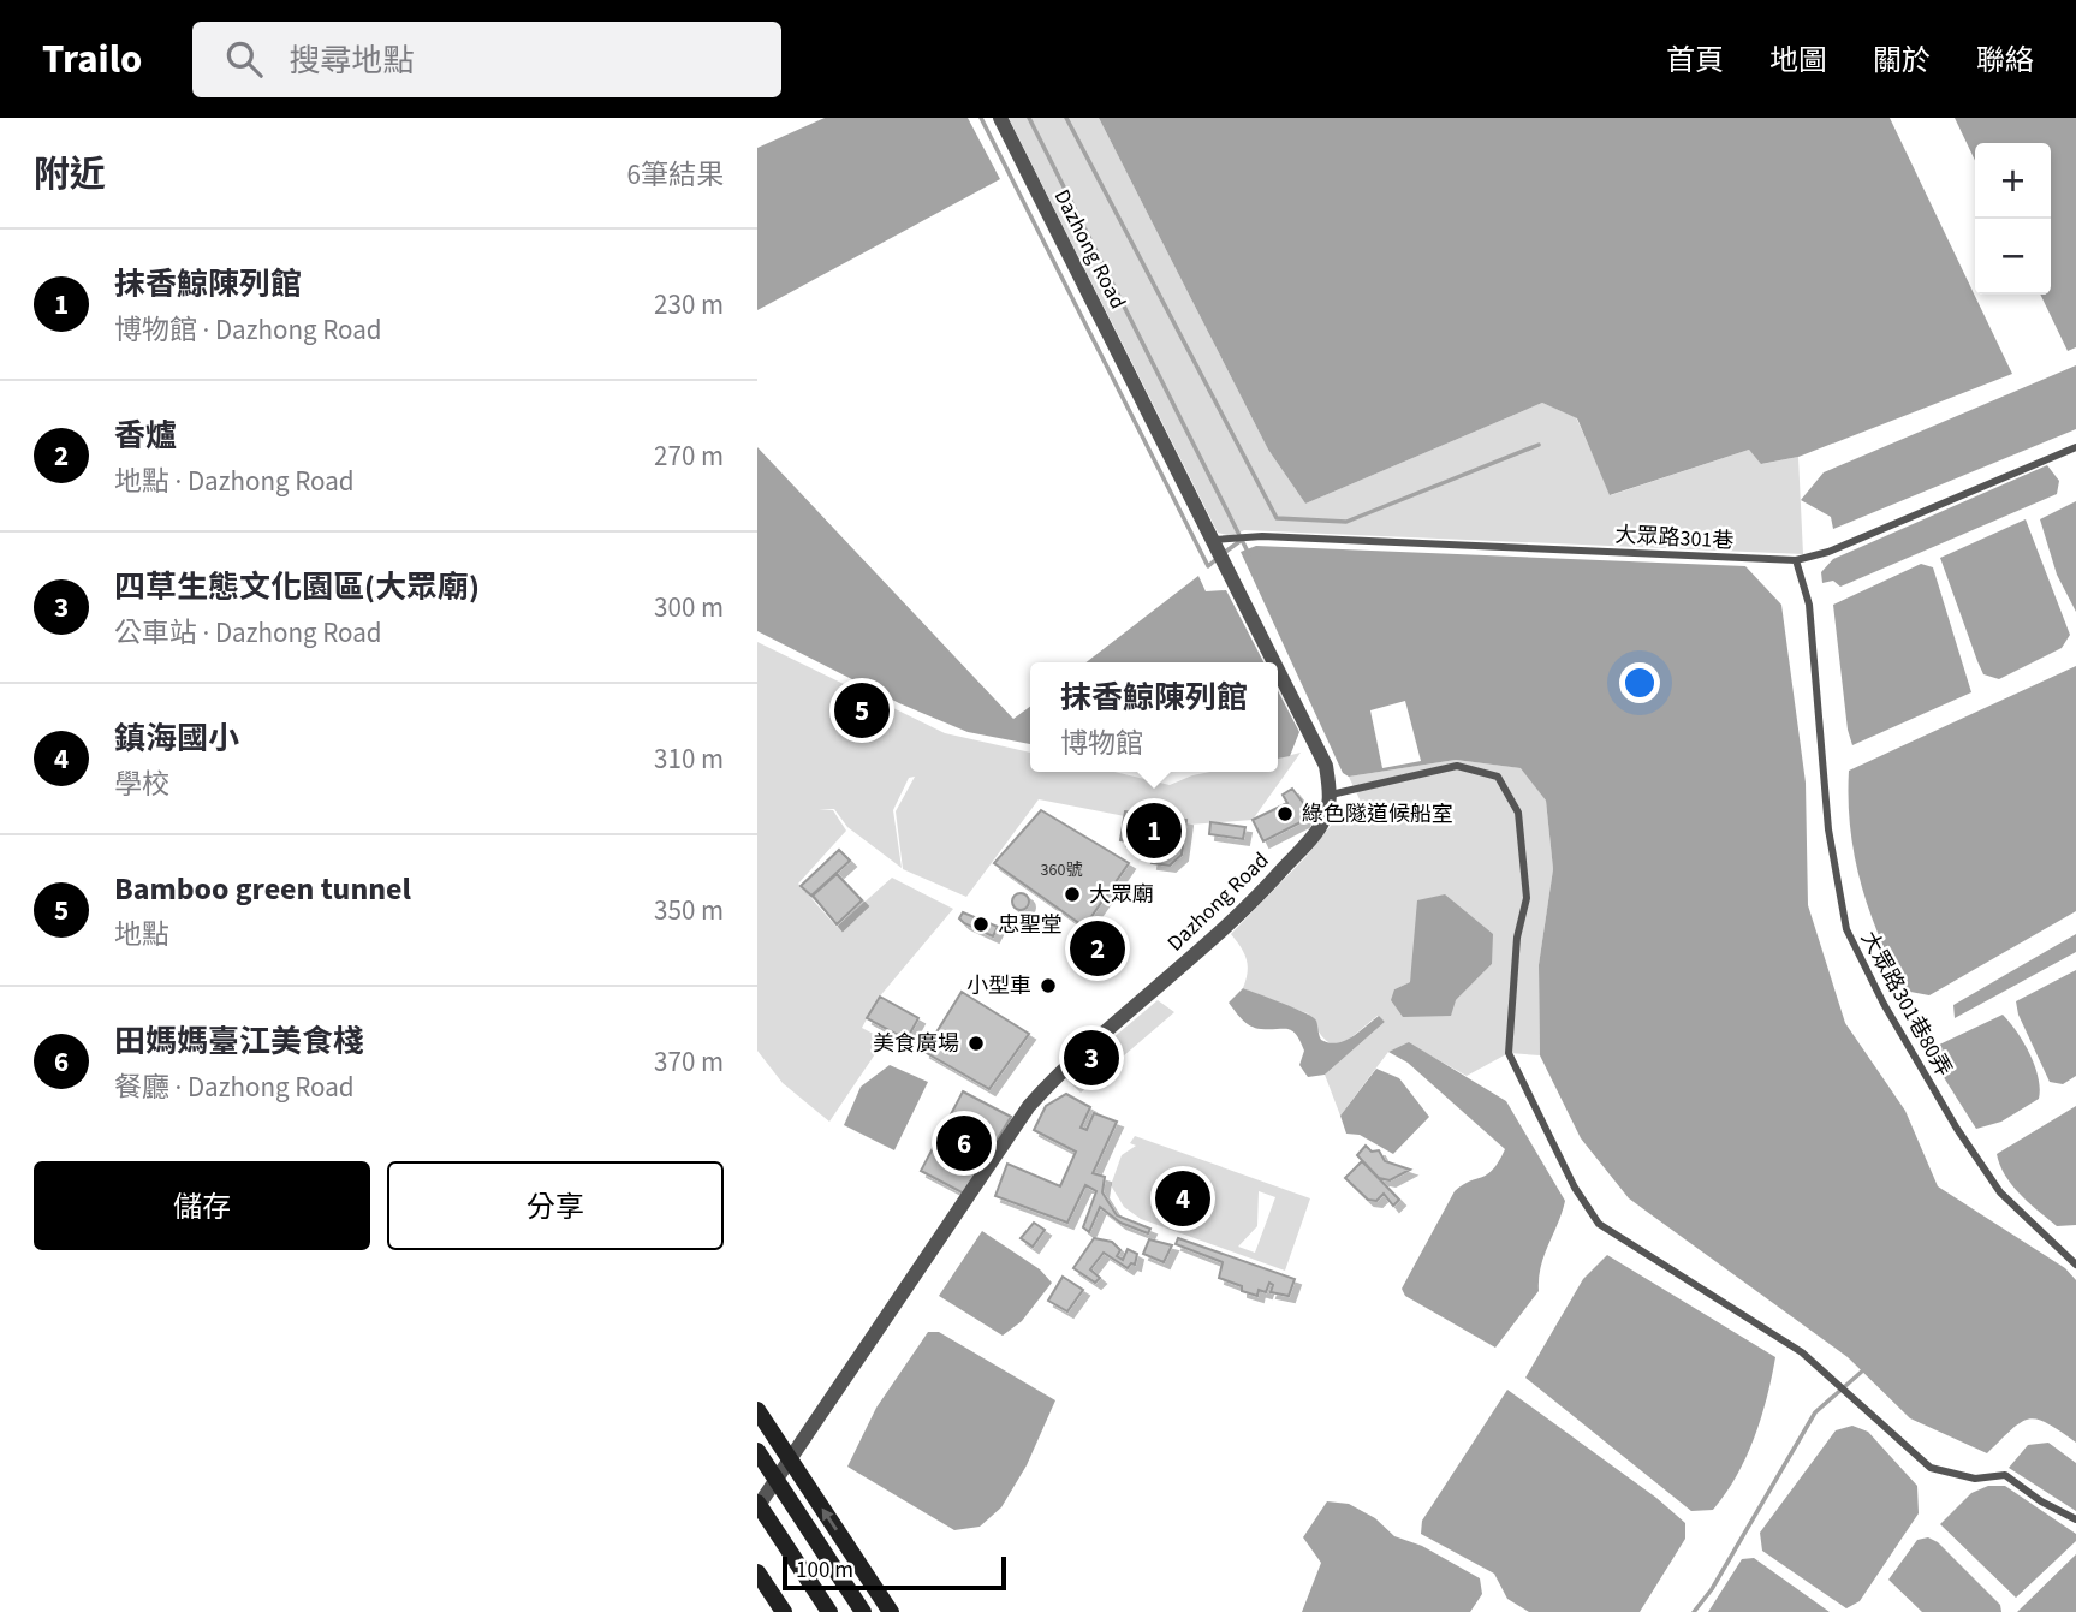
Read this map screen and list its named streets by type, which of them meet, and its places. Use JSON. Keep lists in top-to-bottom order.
{
  "streets": {
    "street": ["Dazhong Road"],
    "lane": ["大眾路301巷", "大眾路301巷80弄"]
  },
  "crossings": [
    ["Dazhong Road", "大眾路301巷"],
    ["大眾路301巷", "大眾路301巷80弄"]
  ],
  "places": [
    "綠色隧道候船室",
    "大眾廟",
    "忠聖堂",
    "小型車",
    "美食廣場"
  ],
  "house_numbers": ["360號"],
  "scale_bar": "100 m",
  "page": {
    "header": "Trailo",
    "search": "搜尋地點",
    "nav": [
      "首頁",
      "地圖",
      "關於",
      "聯絡"
    ],
    "heading": ["附近", "6筆結果"],
    "map_buttons": ["+", "−"],
    "list": [
      {
        "mark": "1",
        "name": "抹香鯨陳列館",
        "note": "博物館 · Dazhong Road",
        "value": "230 m"
      },
      {
        "mark": "2",
        "name": "香爐",
        "note": "地點 · Dazhong Road",
        "value": "270 m"
      },
      {
        "mark": "3",
        "name": "四草生態文化園區(大眾廟)",
        "note": "公車站 · Dazhong Road",
        "value": "300 m"
      },
      {
        "mark": "4",
        "name": "鎮海國小",
        "note": "學校",
        "value": "310 m"
      },
      {
        "mark": "5",
        "name": "Bamboo green tunnel",
        "note": "地點",
        "value": "350 m"
      },
      {
        "mark": "6",
        "name": "田媽媽臺江美食棧",
        "note": "餐廳 · Dazhong Road",
        "value": "370 m"
      }
    ],
    "popup": ["抹香鯨陳列館", "博物館"],
    "pins": [
      "5",
      "1",
      "2",
      "3",
      "6",
      "4"
    ],
    "buttons": ["儲存", "分享"],
    "scale": "100 m"
  }
}
